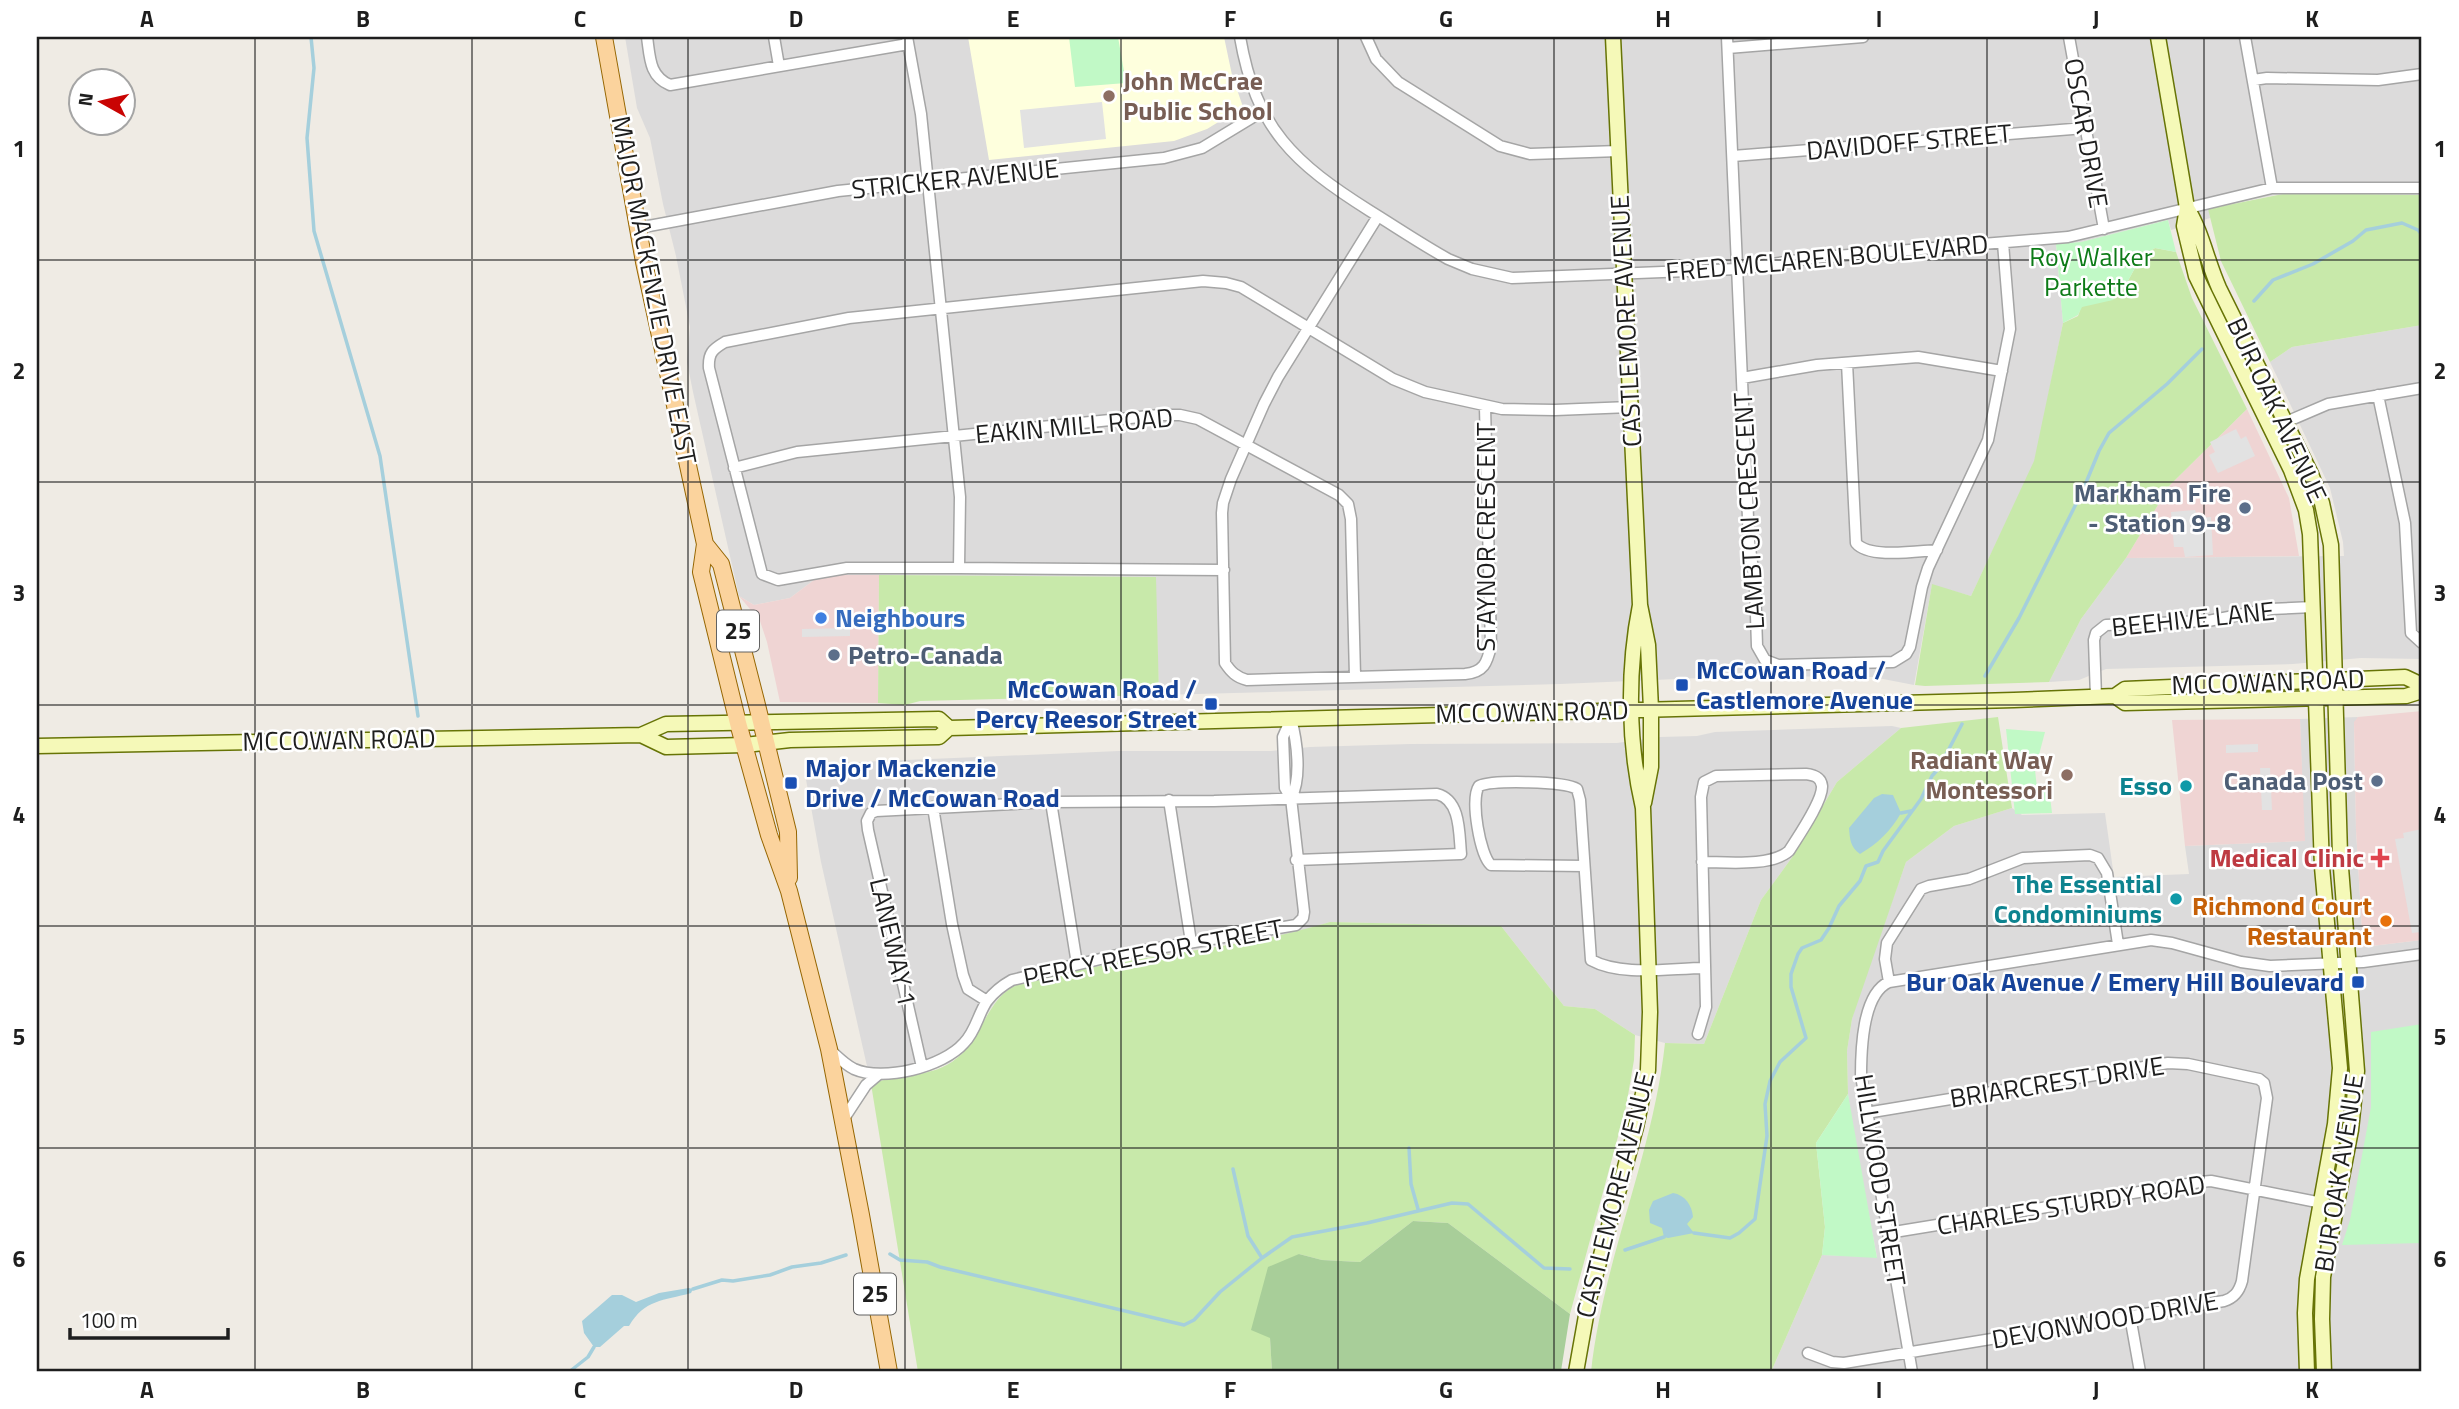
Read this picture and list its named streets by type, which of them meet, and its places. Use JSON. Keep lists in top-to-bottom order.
{
  "streets": {
    "main road": ["MAJOR MACKENZIE DRIVE EAST", "25"],
    "street": [
      "OSCAR DRIVE",
      "DAVIDOFF STREET",
      "STRICKER AVENUE",
      "FRED MCLAREN BOULEVARD",
      "CASTLEMORE AVENUE",
      "BUR OAK AVENUE",
      "EAKIN MILL ROAD",
      "LAMBTON CRESCENT",
      "STAYNOR CRESCENT",
      "BEEHIVE LANE",
      "MCCOWAN ROAD",
      "LANEWAY 1",
      "PERCY REESOR STREET",
      "BRIARCREST DRIVE",
      "HILLWOOD STREET",
      "CHARLES STURDY ROAD",
      "DEVONWOOD DRIVE"
    ]
  },
  "crossings": [
    ["OSCAR DRIVE", "DAVIDOFF STREET"],
    ["OSCAR DRIVE", "FRED MCLAREN BOULEVARD"],
    ["DAVIDOFF STREET", "LAMBTON CRESCENT"],
    ["STRICKER AVENUE", "FRED MCLAREN BOULEVARD"],
    ["STRICKER AVENUE", "MAJOR MACKENZIE DRIVE EAST"],
    ["FRED MCLAREN BOULEVARD", "CASTLEMORE AVENUE"],
    ["FRED MCLAREN BOULEVARD", "BUR OAK AVENUE"],
    ["FRED MCLAREN BOULEVARD", "LAMBTON CRESCENT"],
    ["FRED MCLAREN BOULEVARD", "STAYNOR CRESCENT"],
    ["MAJOR MACKENZIE DRIVE EAST", "MCCOWAN ROAD"],
    ["MAJOR MACKENZIE DRIVE EAST", "PERCY REESOR STREET"],
    ["CASTLEMORE AVENUE", "MCCOWAN ROAD"],
    ["BUR OAK AVENUE", "BEEHIVE LANE"],
    ["BUR OAK AVENUE", "MCCOWAN ROAD"],
    ["BUR OAK AVENUE", "CHARLES STURDY ROAD"],
    ["EAKIN MILL ROAD", "STAYNOR CRESCENT"],
    ["BEEHIVE LANE", "MCCOWAN ROAD"],
    ["MCCOWAN ROAD", "PERCY REESOR STREET"],
    ["LANEWAY 1", "PERCY REESOR STREET"],
    ["BRIARCREST DRIVE", "HILLWOOD STREET"],
    ["BRIARCREST DRIVE", "CHARLES STURDY ROAD"],
    ["BRIARCREST DRIVE", "DEVONWOOD DRIVE"],
    ["HILLWOOD STREET", "CHARLES STURDY ROAD"],
    ["HILLWOOD STREET", "DEVONWOOD DRIVE"],
    ["CHARLES STURDY ROAD", "DEVONWOOD DRIVE"]
  ],
  "parks": ["Roy Walker Parkette"],
  "places": {
    "other": [
      "John McCrae Public School",
      "Markham Fire - Station 9-8",
      "Neighbours",
      "Petro-Canada",
      "Radiant Way Montessori",
      "Canada Post",
      "Esso",
      "The Essential Condominiums",
      "Richmond Court Restaurant"
    ],
    "transit": [
      "McCowan Road / Castlemore Avenue",
      "McCowan Road / Percy Reesor Street",
      "Major Mackenzie Drive / McCowan Road",
      "Bur Oak Avenue / Emery Hill Boulevard"
    ],
    "health": ["Medical Clinic"]
  },
  "scale_bar": "100 m",
  "north": "left",
  "grid": {
    "columns": [
      "A",
      "B",
      "C",
      "D",
      "E",
      "F",
      "G",
      "H",
      "I",
      "J",
      "K"
    ],
    "rows": [
      "1",
      "2",
      "3",
      "4",
      "5",
      "6"
    ]
  }
}
